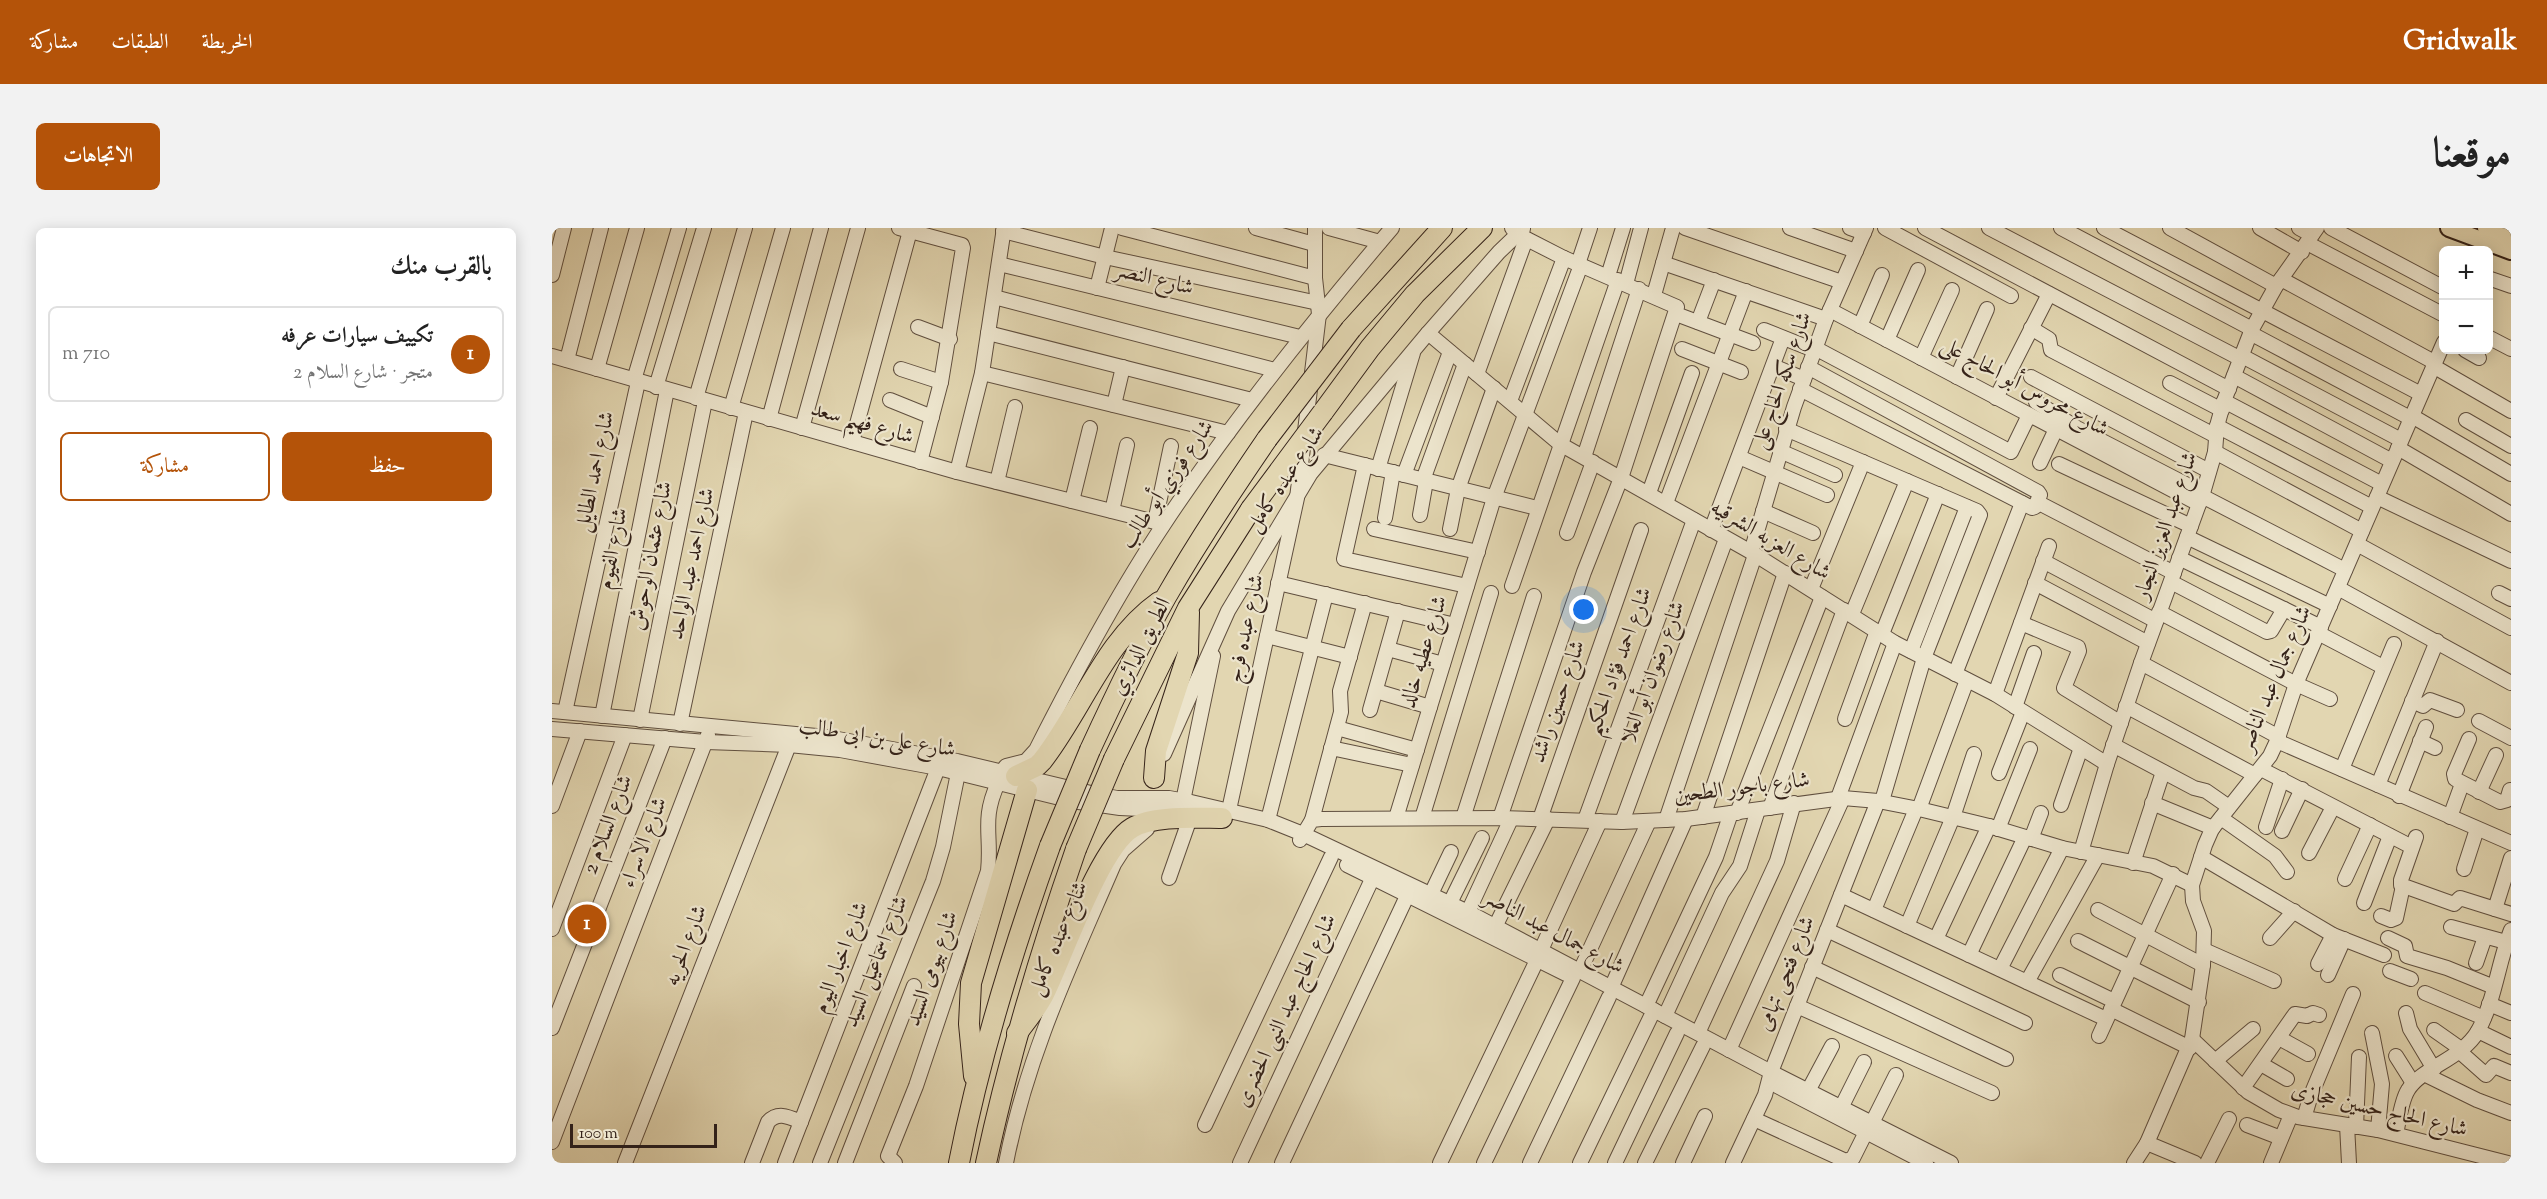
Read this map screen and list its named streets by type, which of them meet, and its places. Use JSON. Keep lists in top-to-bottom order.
{
  "streets": {
    "highway": ["الطريق الدائري"],
    "street": [
      "شارع النصر",
      "شارع سكه الحاج على",
      "شارع محروس أبو الحاج على",
      "شارع فهيم سعد",
      "شارع احمد الطايل",
      "شارع عبده كامل",
      "شارع فوزي أبو طالب",
      "شارع عبد العزيز النجار",
      "شارع العزبه الشرقيه",
      "شارع الفيوم",
      "شارع عثمان الوحوش",
      "شارع احمد عبد الواحد",
      "شارع عبده فرج",
      "شارع عطيه خالد",
      "شارع احمد فؤاد الحكيم",
      "شارع رضوان أبو العلا",
      "شارع جمال عبد الناصر",
      "شارع حسين راشد",
      "شارع على بن ابى طالب",
      "شارع باجور الطحين",
      "شارع السلام 2",
      "شارع الاسراء",
      "شارع الحريه",
      "شارع اخبار اليوم",
      "شارع اسماعيل السيد",
      "شارع بيومى السيد",
      "شارع فتحى تهامى",
      "شارع الحاج عبد النبى الحضرى",
      "شارع الحاج حسين حجازى"
    ]
  },
  "crossings": [
    ["شارع النصر", "شارع فوزي أبو طالب"],
    ["شارع سكه الحاج على", "شارع محروس أبو الحاج على"],
    ["شارع سكه الحاج على", "شارع العزبه الشرقيه"],
    ["شارع سكه الحاج على", "شارع باجور الطحين"],
    ["شارع محروس أبو الحاج على", "شارع عبد العزيز النجار"],
    ["شارع فهيم سعد", "شارع احمد الطايل"],
    ["شارع فهيم سعد", "شارع فوزي أبو طالب"],
    ["شارع فهيم سعد", "شارع الفيوم"],
    ["شارع فهيم سعد", "شارع عثمان الوحوش"],
    ["شارع فهيم سعد", "شارع احمد عبد الواحد"],
    ["شارع احمد الطايل", "شارع على بن ابى طالب"],
    ["شارع عبده كامل", "شارع العزبه الشرقيه"],
    ["شارع عبده كامل", "شارع عبده فرج"],
    ["شارع عبده كامل", "شارع جمال عبد الناصر"],
    ["شارع فوزي أبو طالب", "شارع عبده فرج"],
    ["شارع فوزي أبو طالب", "شارع على بن ابى طالب"],
    ["شارع فوزي أبو طالب", "شارع بيومى السيد"],
    ["شارع عبد العزيز النجار", "شارع العزبه الشرقيه"],
    ["شارع عبد العزيز النجار", "شارع باجور الطحين"],
    ["شارع العزبه الشرقيه", "شارع عطيه خالد"],
    ["شارع العزبه الشرقيه", "شارع احمد فؤاد الحكيم"],
    ["شارع العزبه الشرقيه", "شارع رضوان أبو العلا"],
    ["شارع العزبه الشرقيه", "شارع فتحى تهامى"],
    ["شارع الفيوم", "شارع على بن ابى طالب"],
    ["شارع عثمان الوحوش", "شارع على بن ابى طالب"],
    ["شارع احمد عبد الواحد", "شارع على بن ابى طالب"],
    ["شارع عبده فرج", "شارع جمال عبد الناصر"],
    ["شارع عطيه خالد", "شارع باجور الطحين"],
    ["شارع احمد فؤاد الحكيم", "شارع باجور الطحين"],
    ["شارع رضوان أبو العلا", "شارع باجور الطحين"],
    ["شارع جمال عبد الناصر", "شارع حسين راشد"],
    ["شارع جمال عبد الناصر", "شارع على بن ابى طالب"],
    ["شارع جمال عبد الناصر", "شارع باجور الطحين"],
    ["شارع جمال عبد الناصر", "شارع فتحى تهامى"],
    ["شارع جمال عبد الناصر", "شارع الحاج عبد النبى الحضرى"],
    ["شارع جمال عبد الناصر", "شارع الحاج حسين حجازى"],
    ["شارع حسين راشد", "شارع باجور الطحين"],
    ["شارع على بن ابى طالب", "شارع السلام 2"],
    ["شارع على بن ابى طالب", "شارع الاسراء"],
    ["شارع على بن ابى طالب", "شارع الحريه"],
    ["شارع على بن ابى طالب", "شارع اخبار اليوم"],
    ["شارع على بن ابى طالب", "شارع اسماعيل السيد"],
    ["شارع على بن ابى طالب", "شارع بيومى السيد"],
    ["شارع باجور الطحين", "شارع فتحى تهامى"]
  ],
  "scale_bar": "100 m",
  "page": {
    "header": "Gridwalk",
    "nav": ["الخريطة", "الطبقات", "مشاركة"],
    "title": "موقعنا",
    "buttons": [
      "الاتجاهات",
      ["حفظ", "مشاركة"]
    ],
    "heading": "بالقرب منك",
    "map_buttons": ["+", "−"],
    "list": [
      {
        "mark": "1",
        "name": "تكييف سيارات عرفه",
        "note": "متجر · شارع السلام 2",
        "value": "710 m"
      }
    ],
    "pins": "1",
    "scale": "100 m"
  }
}
